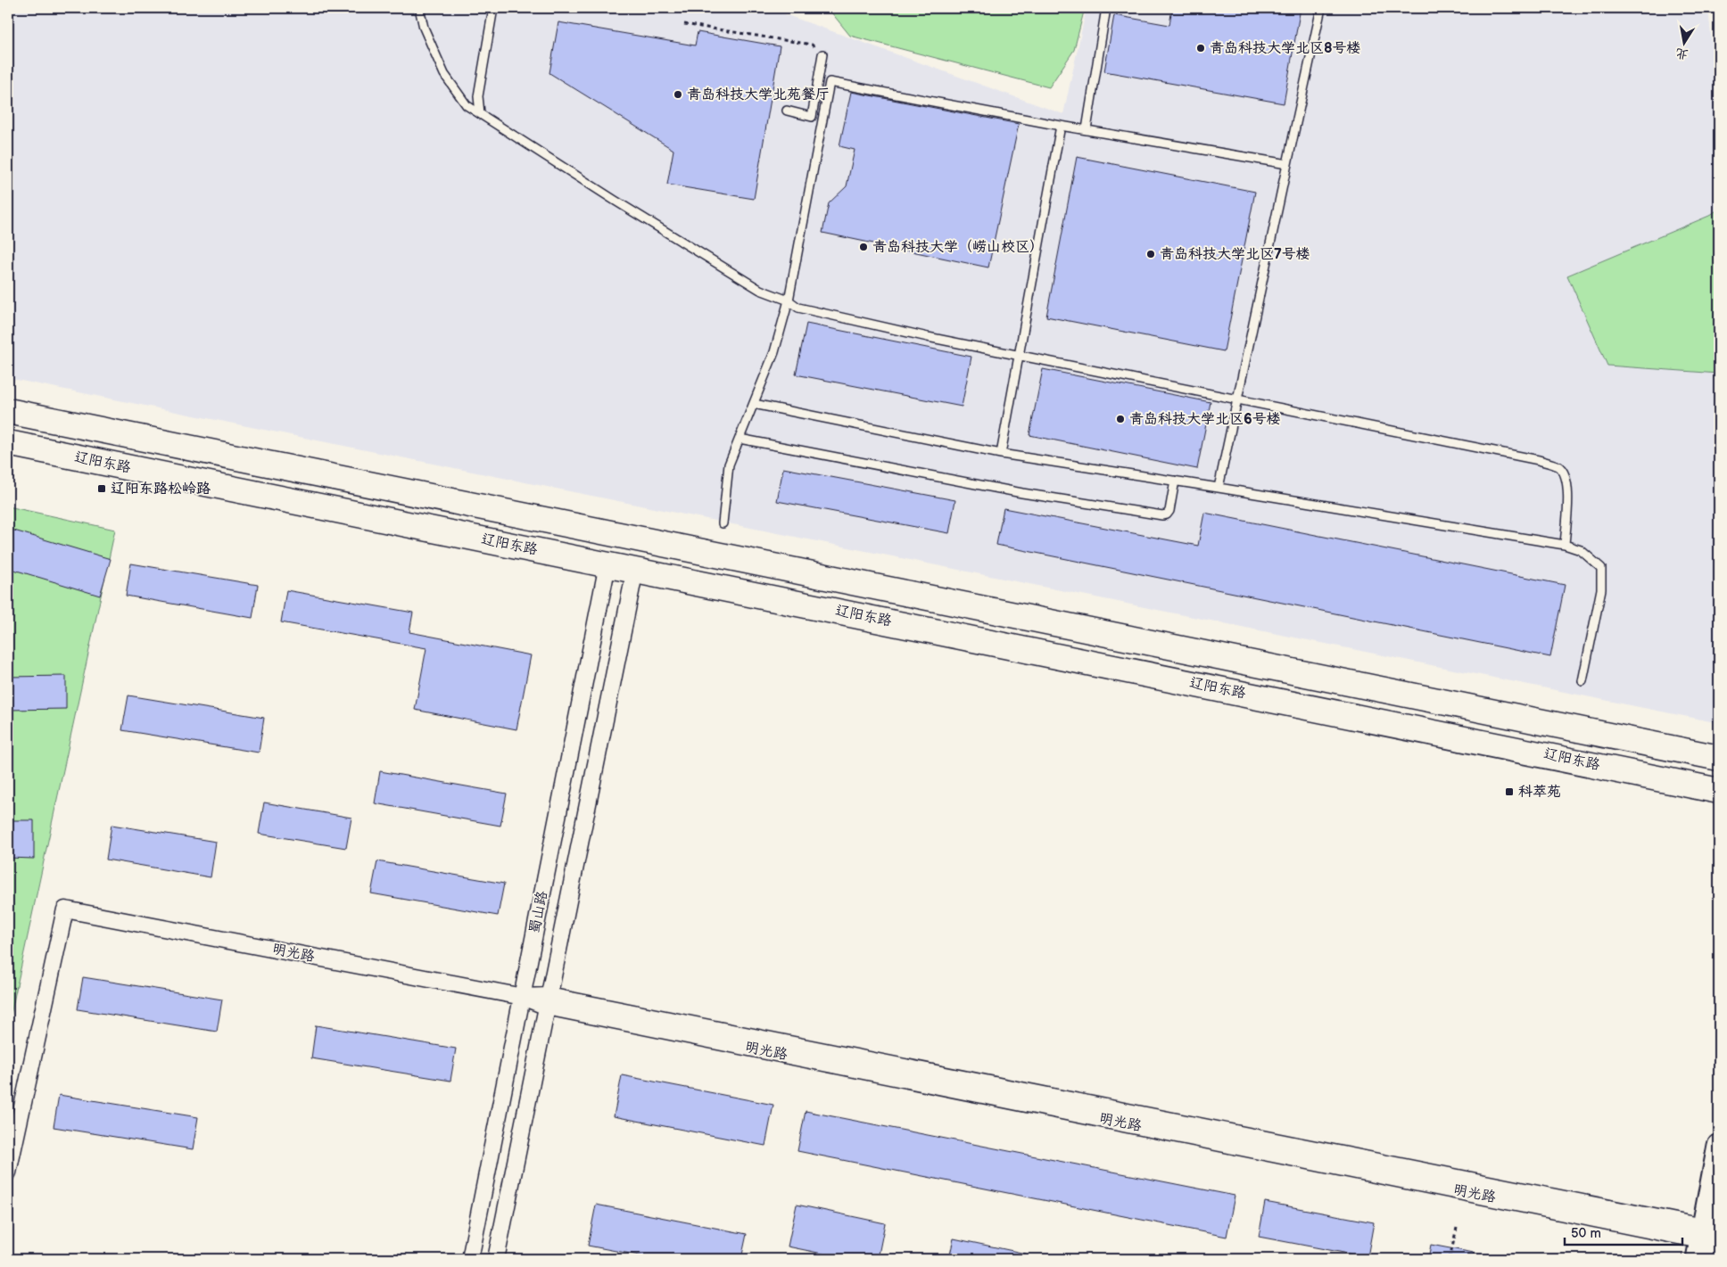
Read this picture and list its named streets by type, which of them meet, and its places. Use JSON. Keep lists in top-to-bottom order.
{
  "streets": {
    "main road": ["辽阳东路"],
    "street": ["蜀山路", "明光路"]
  },
  "crossings": [
    ["辽阳东路", "蜀山路"],
    ["蜀山路", "明光路"]
  ],
  "places": {
    "other": [
      "青岛科技大学北区8号楼",
      "青岛科技大学北苑餐厅",
      "青岛科技大学（崂山校区）",
      "青岛科技大学北区7号楼",
      "青岛科技大学北区6号楼"
    ],
    "transit": ["辽阳东路松岭路", "科萃苑"]
  },
  "scale_bar": "50 m",
  "north": "bottom"
}
